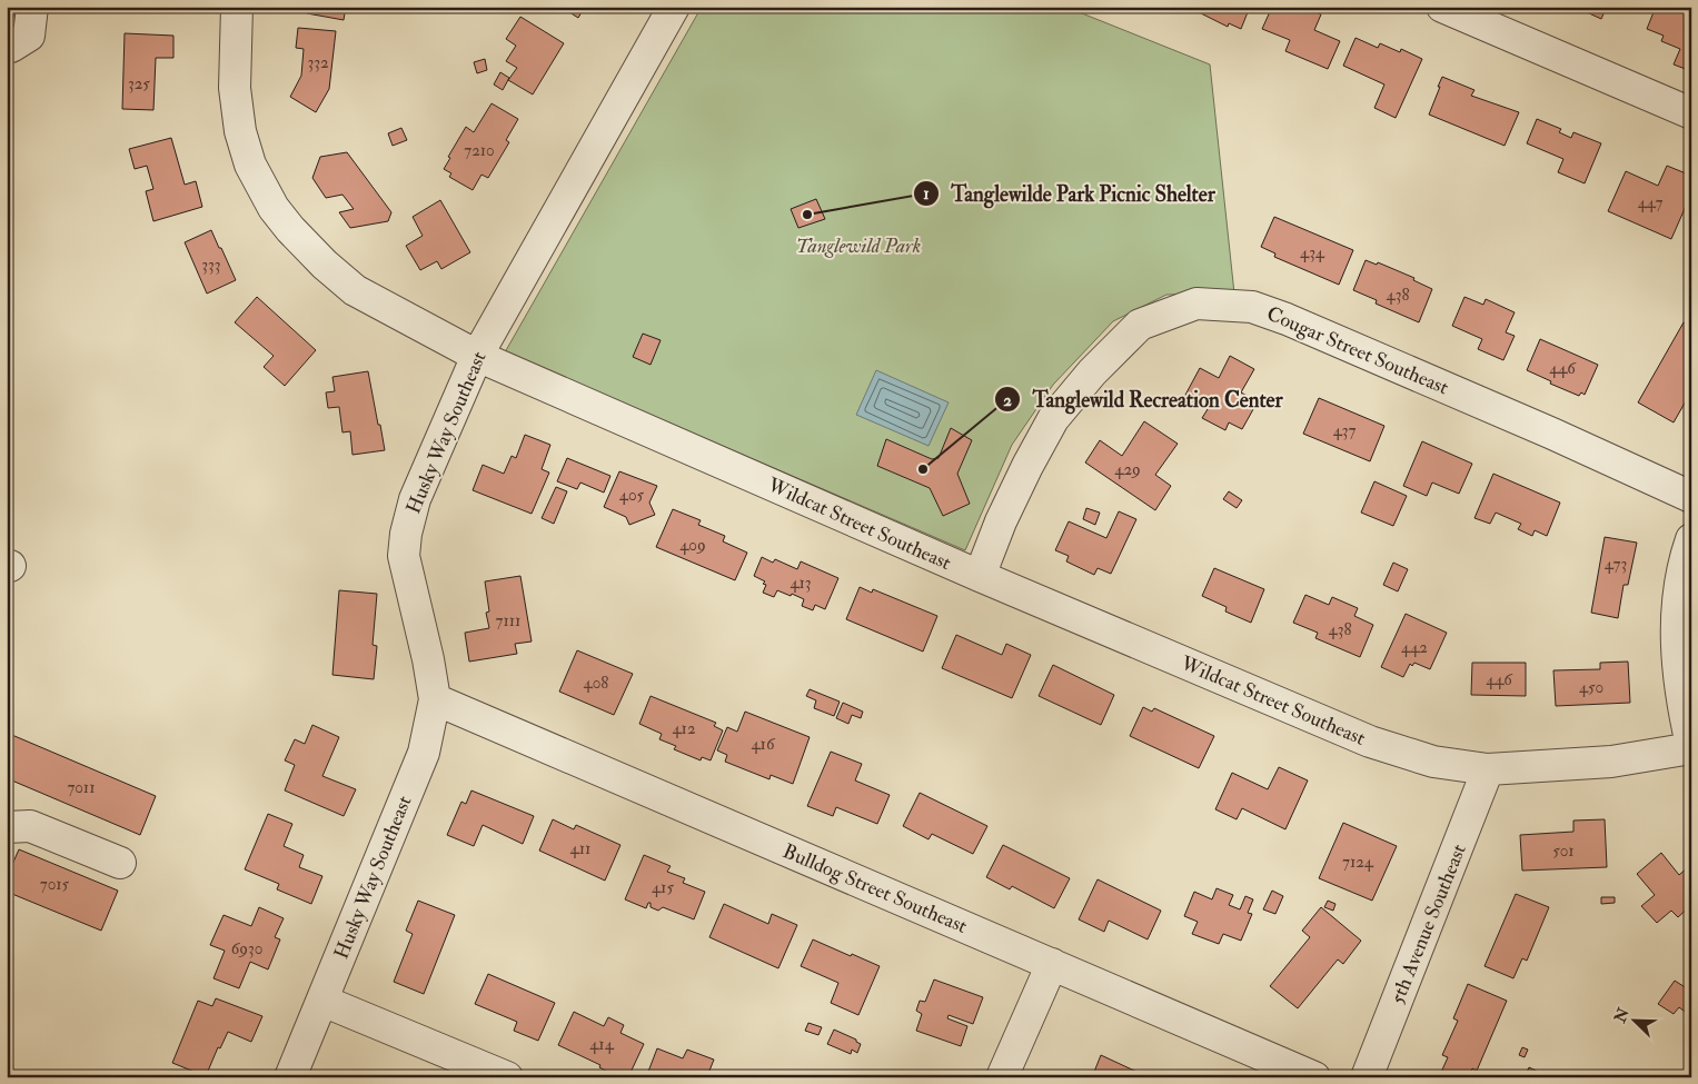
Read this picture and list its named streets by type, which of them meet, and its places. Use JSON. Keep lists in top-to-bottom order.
{
  "streets": {
    "street": [
      "Cougar Street Southeast",
      "Husky Way Southeast",
      "Wildcat Street Southeast",
      "Bulldog Street Southeast",
      "5th Avenue Southeast"
    ]
  },
  "crossings": [
    ["Cougar Street Southeast", "Wildcat Street Southeast"],
    ["Husky Way Southeast", "Wildcat Street Southeast"],
    ["Husky Way Southeast", "Bulldog Street Southeast"],
    ["Wildcat Street Southeast", "5th Avenue Southeast"]
  ],
  "parks": ["Tanglewild Park"],
  "places": ["Tanglewilde Park Picnic Shelter", "Tanglewild Recreation Center"],
  "house_numbers": [
    "332",
    "325",
    "7210",
    "447",
    "434",
    "333",
    "438",
    "446",
    "437",
    "429",
    "405",
    "409",
    "473",
    "413",
    "7111",
    "438",
    "442",
    "446",
    "408",
    "450",
    "412",
    "416",
    "7011",
    "411",
    "501",
    "7124",
    "7015",
    "415",
    "6930",
    "414"
  ],
  "north": "top left"
}
